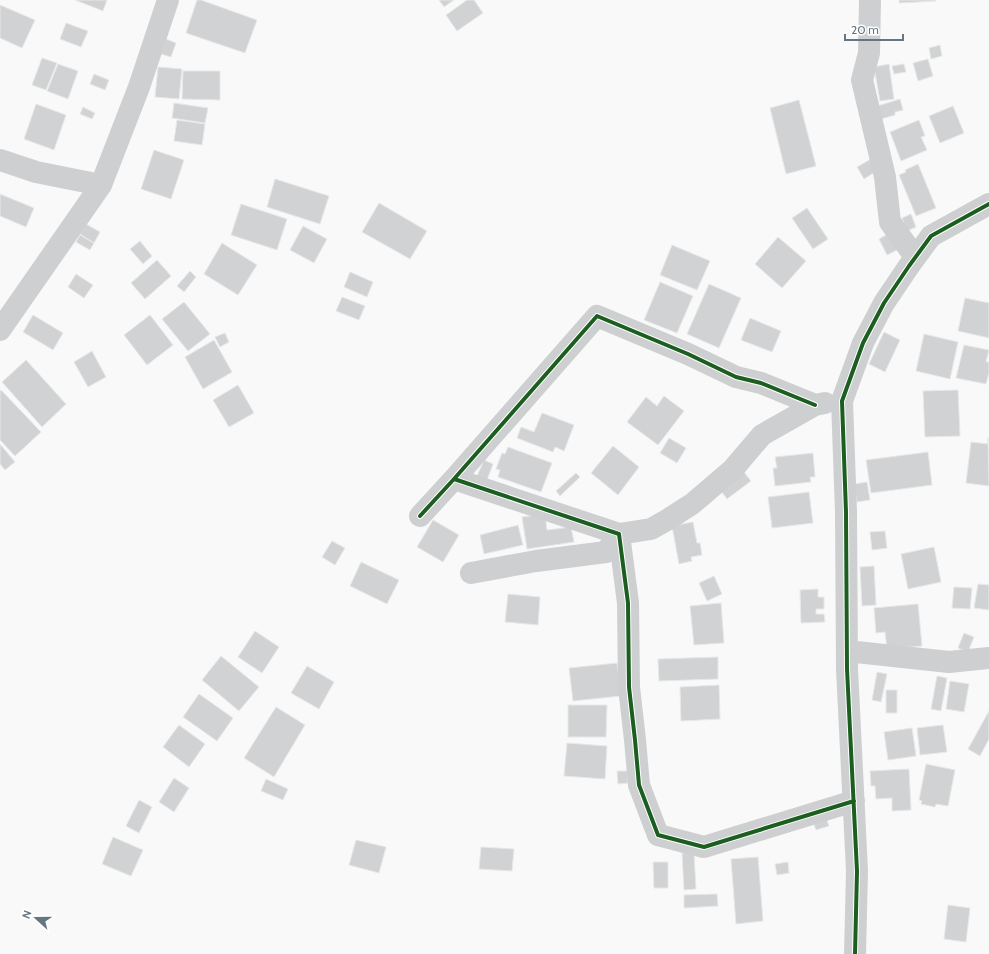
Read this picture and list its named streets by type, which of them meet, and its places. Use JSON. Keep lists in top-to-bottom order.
{
  "scale_bar": "20 m",
  "north": "left"
}
